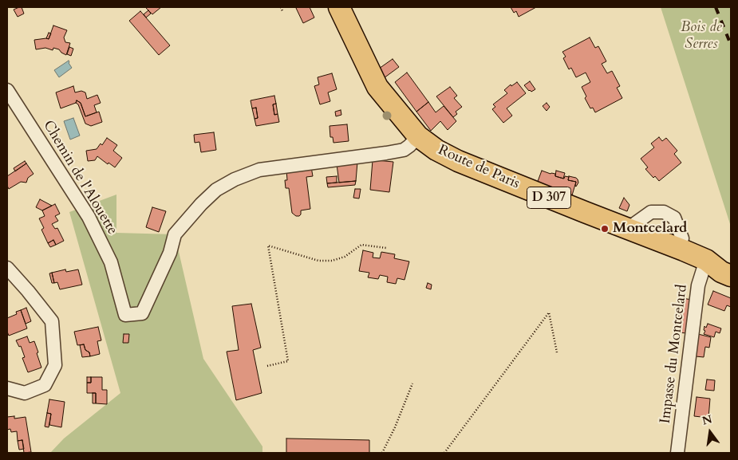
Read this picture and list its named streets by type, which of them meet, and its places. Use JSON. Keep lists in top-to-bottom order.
{
  "streets": {
    "main road": ["Route de Paris", "D 307"],
    "street": ["Chemin de l'Alouette", "Impasse du Montcelard"]
  },
  "crossings": [
    ["Route de Paris", "Chemin de l'Alouette"],
    ["Route de Paris", "Impasse du Montcelard"]
  ],
  "parks": ["Bois de Serres"],
  "places": ["Montcelard"],
  "north": "top"
}
